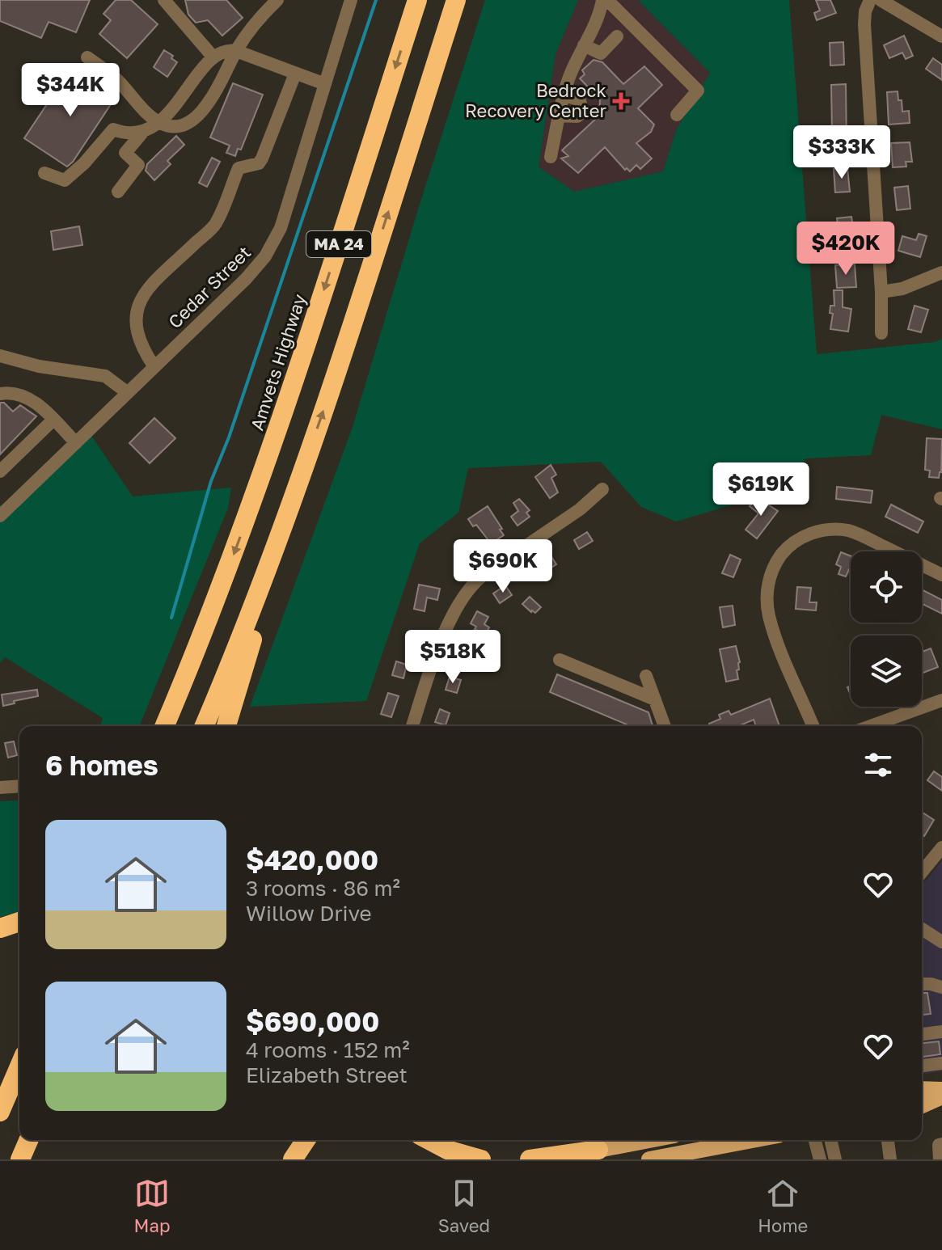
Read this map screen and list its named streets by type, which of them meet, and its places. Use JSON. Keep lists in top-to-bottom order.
{
  "streets": {
    "highway": ["MA 24", "Amvets Highway"],
    "street": ["Cedar Street"]
  },
  "places": {
    "health": ["Bedrock Recovery Center"]
  },
  "page": {
    "price": [
      "$344K",
      "$333K",
      "$420K",
      "$619K",
      "$690K",
      "$518K"
    ],
    "heading": "6 homes",
    "list": [
      {
        "name": "$420,000",
        "note": "3 rooms · 86 m² · Willow Drive"
      },
      {
        "name": "$690,000",
        "note": "4 rooms · 152 m² · Elizabeth Street"
      }
    ],
    "tabs": ["Map", "Saved", "Home"]
  }
}
